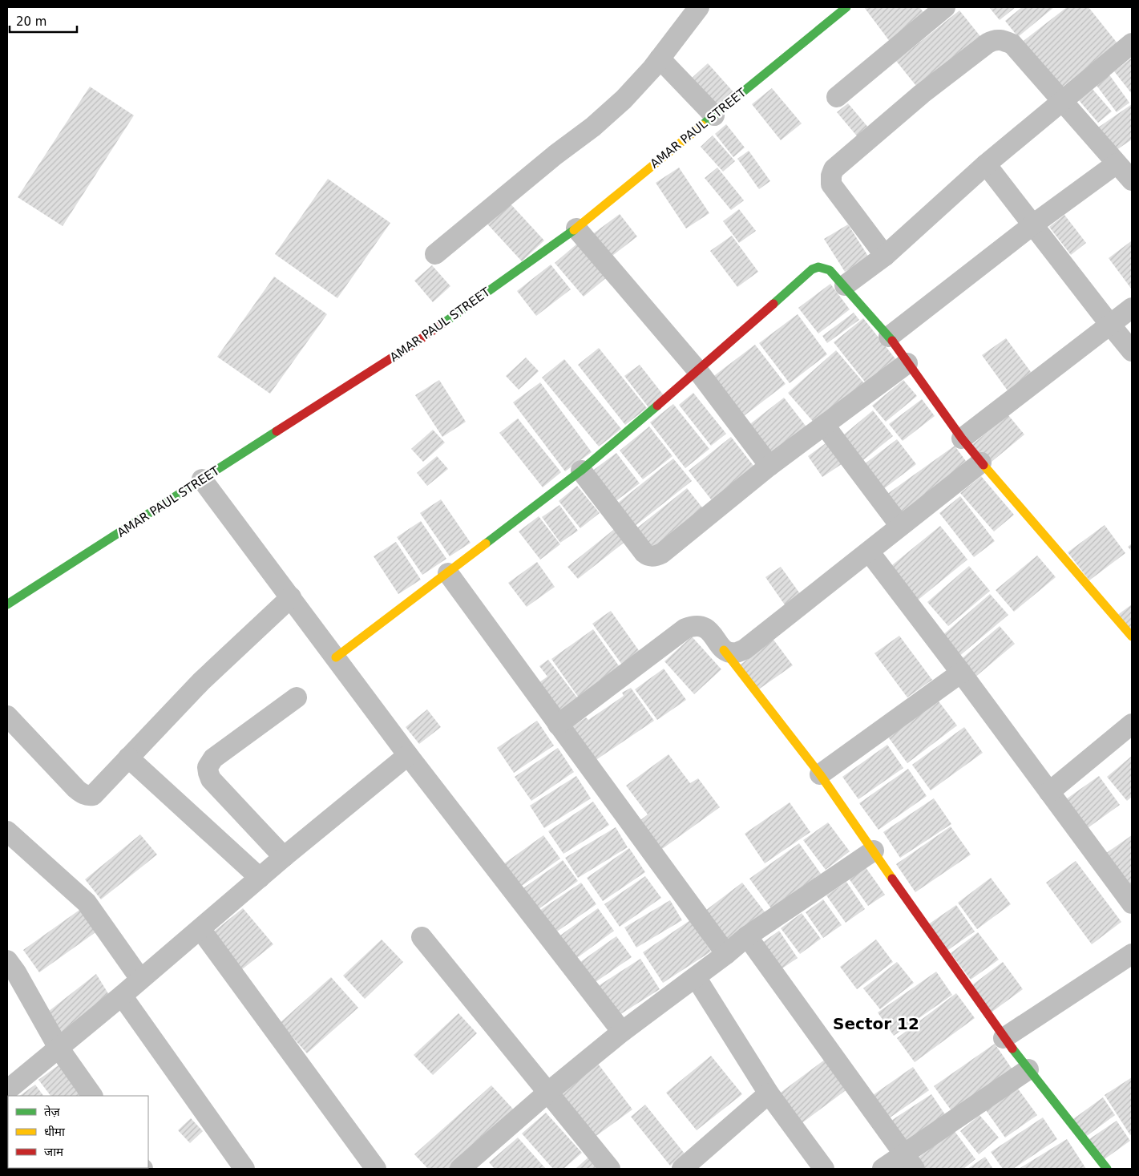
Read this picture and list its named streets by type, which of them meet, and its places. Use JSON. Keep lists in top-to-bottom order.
{
  "streets": {
    "street": ["AMAR PAUL STREET"]
  },
  "districts": ["Sector 12"],
  "legend": ["तेज़", "धीमा", "जाम"],
  "scale_bar": "20 m"
}
